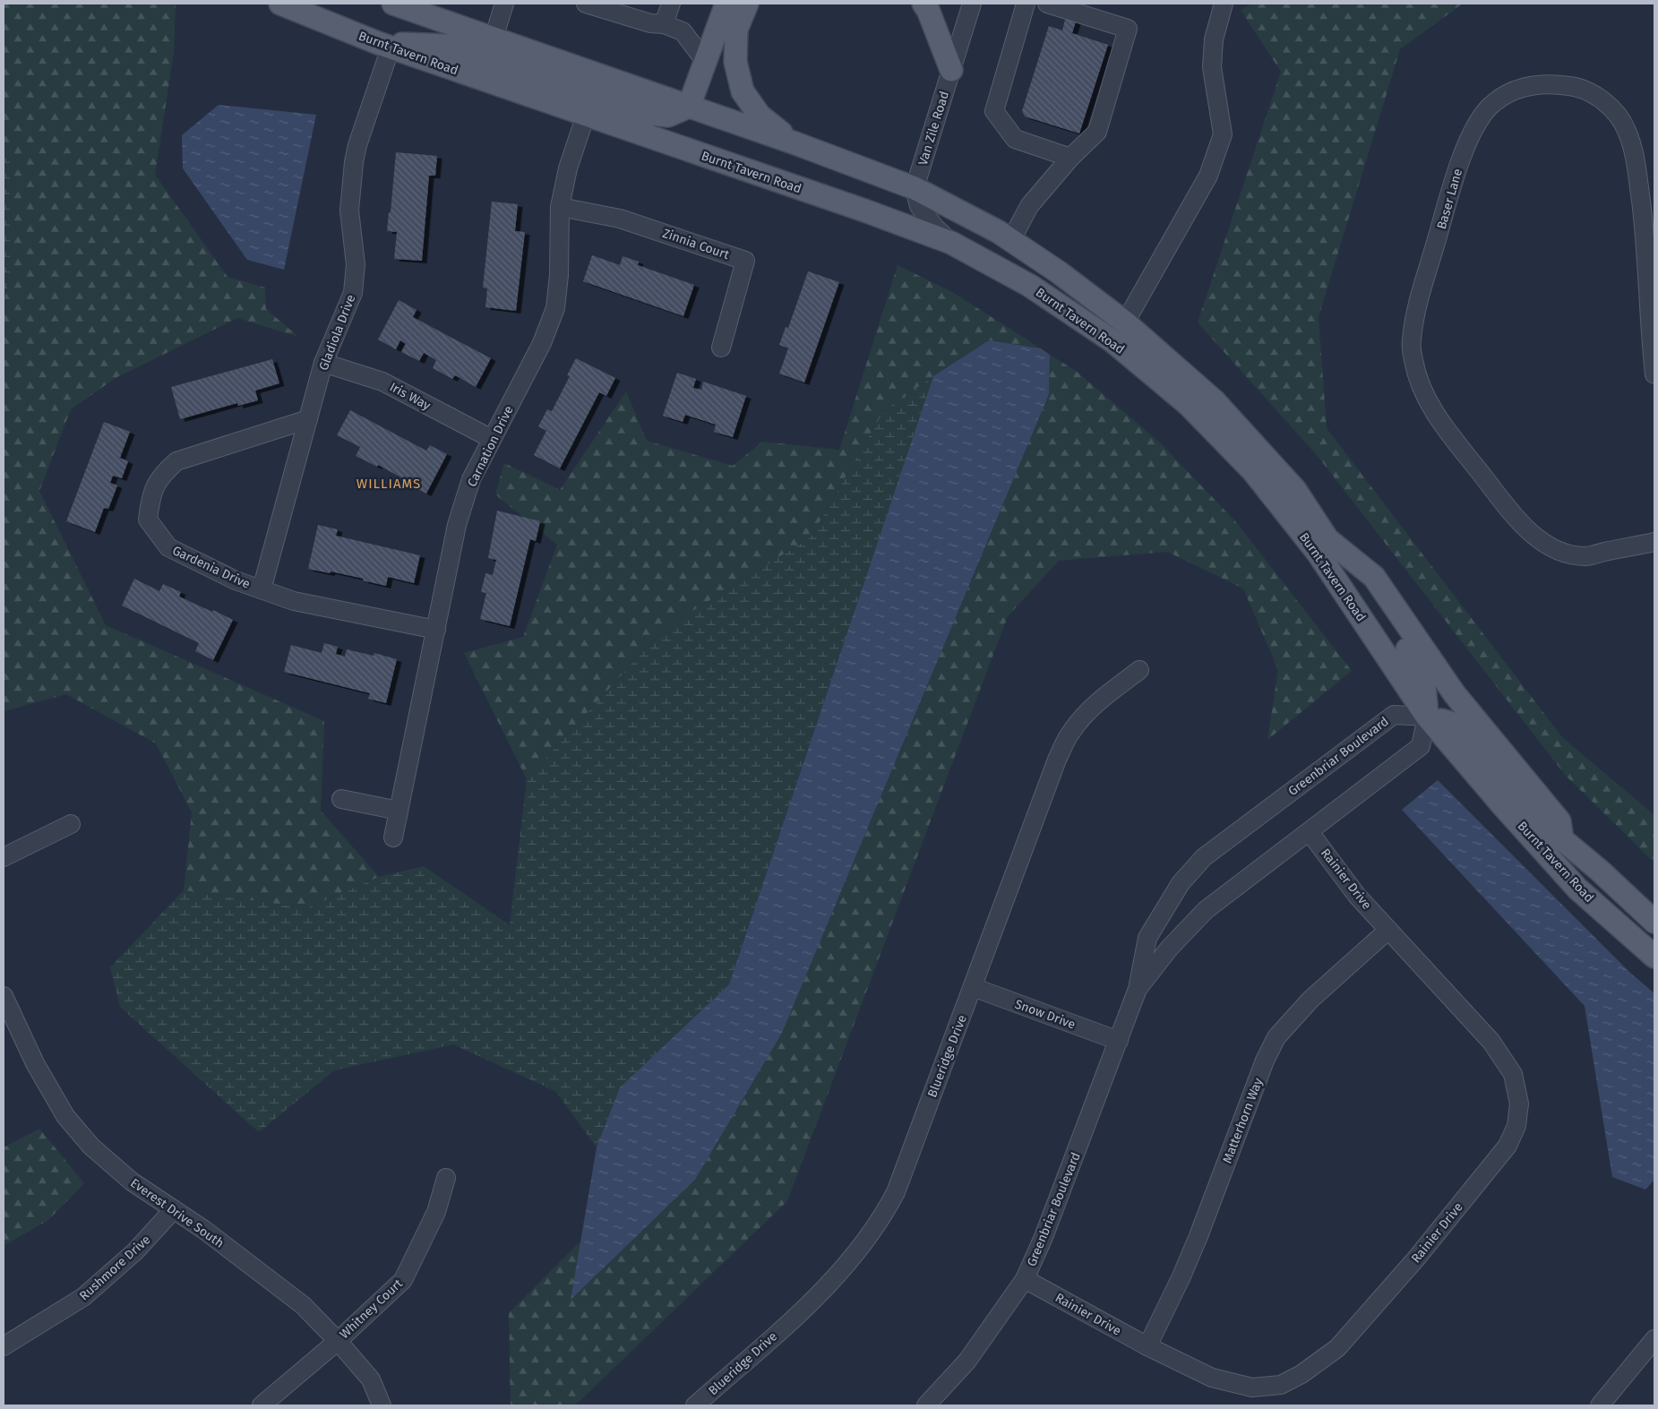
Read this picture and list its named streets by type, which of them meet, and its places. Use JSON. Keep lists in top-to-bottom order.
{
  "streets": {
    "main road": ["Burnt Tavern Road"],
    "street": [
      "Van Zile Road",
      "Baser Lane",
      "Zinnia Court",
      "Gladiola Drive",
      "Iris Way",
      "Carnation Drive",
      "Gardenia Drive",
      "Greenbriar Boulevard",
      "Rainier Drive",
      "Snow Drive",
      "Blueridge Drive",
      "Matterhorn Way",
      "Everest Drive South",
      "Rushmore Drive",
      "Whitney Court"
    ]
  },
  "crossings": [
    ["Burnt Tavern Road", "Van Zile Road"],
    ["Burnt Tavern Road", "Gladiola Drive"],
    ["Burnt Tavern Road", "Carnation Drive"],
    ["Burnt Tavern Road", "Greenbriar Boulevard"],
    ["Zinnia Court", "Carnation Drive"],
    ["Gladiola Drive", "Iris Way"],
    ["Gladiola Drive", "Gardenia Drive"],
    ["Iris Way", "Carnation Drive"],
    ["Carnation Drive", "Gardenia Drive"],
    ["Greenbriar Boulevard", "Rainier Drive"],
    ["Greenbriar Boulevard", "Snow Drive"],
    ["Rainier Drive", "Matterhorn Way"],
    ["Snow Drive", "Blueridge Drive"],
    ["Everest Drive South", "Rushmore Drive"],
    ["Everest Drive South", "Whitney Court"]
  ],
  "districts": ["WILLIAMS"]
}
